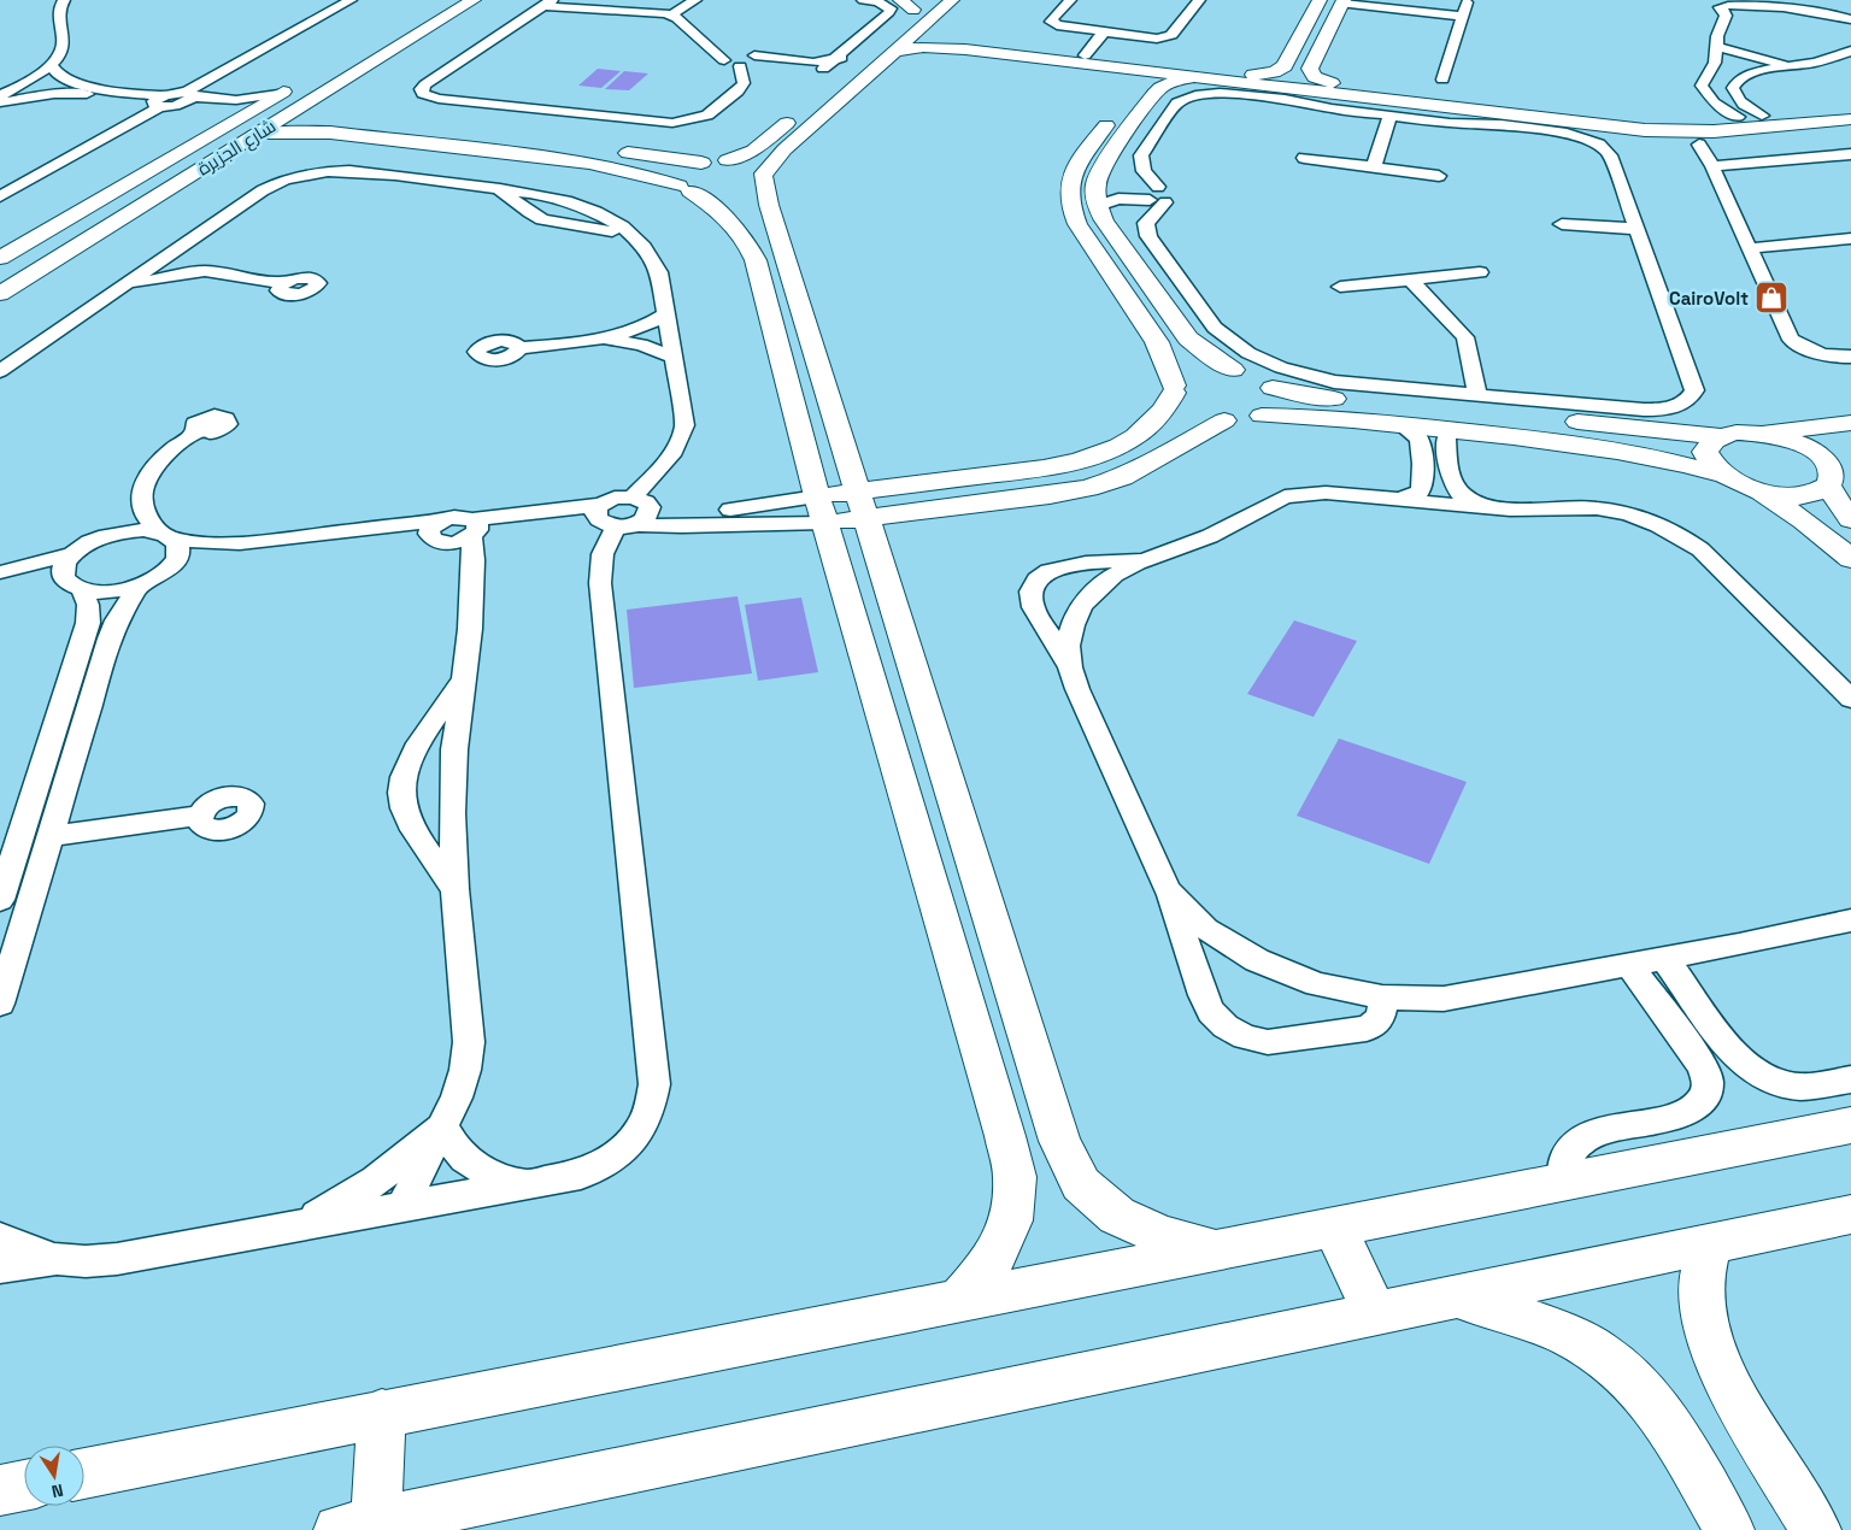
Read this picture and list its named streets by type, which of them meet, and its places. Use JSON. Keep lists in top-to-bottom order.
{
  "streets": {
    "street": ["شارع الجزيرة"]
  },
  "places": {
    "shop": ["CairoVolt"]
  },
  "north": "bottom"
}
